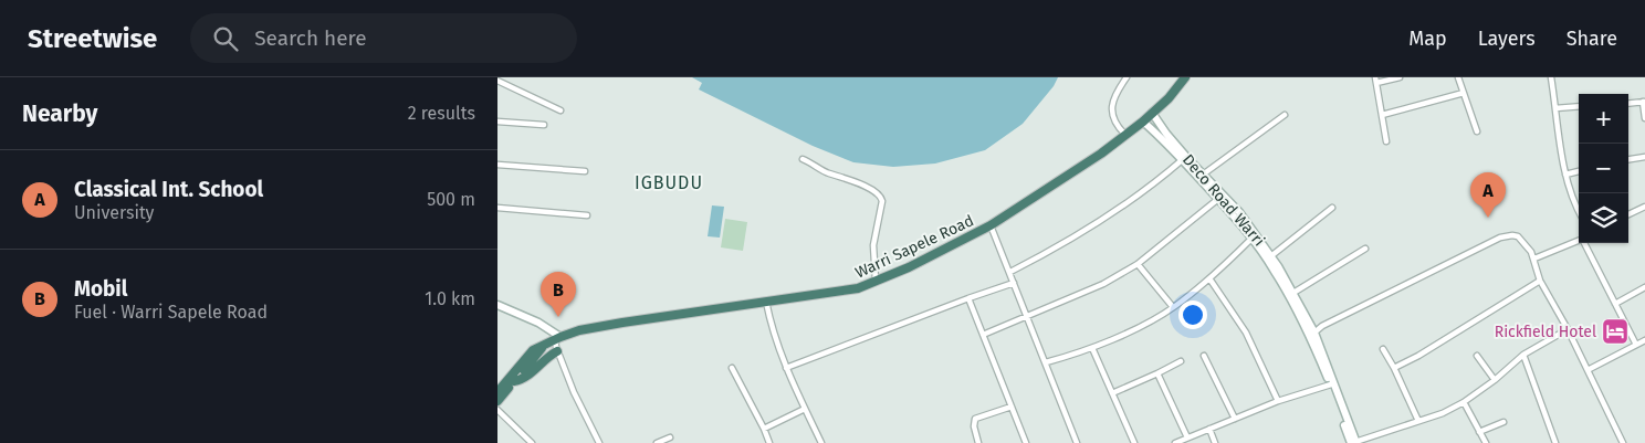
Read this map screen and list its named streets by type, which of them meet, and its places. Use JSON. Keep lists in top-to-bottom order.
{
  "streets": {
    "highway": ["Warri Sapele Road"],
    "main road": ["Deco Road Warri"]
  },
  "crossings": [
    ["Deco Road Warri", "Warri Sapele Road"]
  ],
  "districts": ["IGBUDU"],
  "places": {
    "hotel": ["Rickfield Hotel"]
  },
  "page": {
    "header": "Streetwise",
    "search": "Search here",
    "nav": ["Map", "Layers", "Share"],
    "heading": ["Nearby", "2 results"],
    "map_buttons": ["+", "−"],
    "list": [
      {
        "mark": "A",
        "name": "Classical Int. School",
        "note": "University",
        "value": "500 m"
      },
      {
        "mark": "B",
        "name": "Mobil",
        "note": "Fuel · Warri Sapele Road",
        "value": "1.0 km"
      }
    ],
    "pins": ["A", "B"]
  }
}
